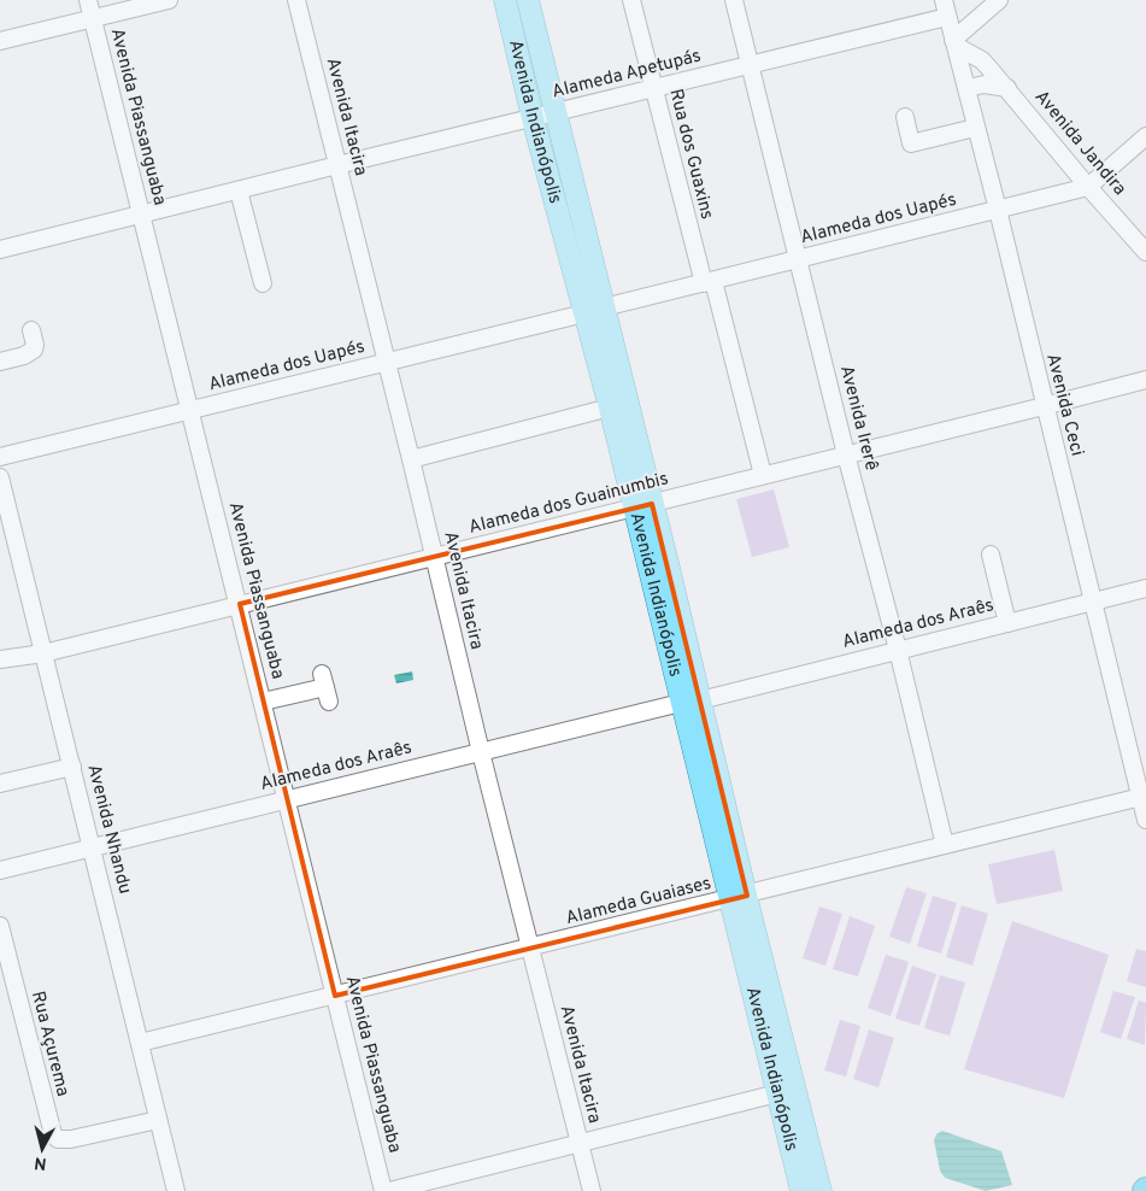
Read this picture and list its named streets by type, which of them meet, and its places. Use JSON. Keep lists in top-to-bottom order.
{
  "streets": {
    "main road": ["Avenida Indianópolis"],
    "street": [
      "Alameda Apetupás",
      "Avenida Piassanguaba",
      "Avenida Itacira",
      "Avenida Jandira",
      "Rua dos Guaxins",
      "Alameda dos Uapés",
      "Avenida Ceci",
      "Avenida Irerê",
      "Alameda dos Guainumbis",
      "Alameda dos Araês",
      "Avenida Nhandu",
      "Alameda Guaiases",
      "Rua Açurema"
    ]
  },
  "crossings": [
    ["Alameda Apetupás", "Avenida Piassanguaba"],
    ["Alameda Apetupás", "Avenida Itacira"],
    ["Alameda Apetupás", "Avenida Indianópolis"],
    ["Alameda Apetupás", "Rua dos Guaxins"],
    ["Alameda Apetupás", "Avenida Ceci"],
    ["Alameda Apetupás", "Avenida Irerê"],
    ["Avenida Piassanguaba", "Alameda dos Uapés"],
    ["Avenida Piassanguaba", "Alameda dos Guainumbis"],
    ["Avenida Piassanguaba", "Alameda dos Araês"],
    ["Avenida Piassanguaba", "Alameda Guaiases"],
    ["Avenida Itacira", "Alameda dos Uapés"],
    ["Avenida Itacira", "Alameda dos Guainumbis"],
    ["Avenida Itacira", "Alameda dos Araês"],
    ["Avenida Itacira", "Alameda Guaiases"],
    ["Avenida Indianópolis", "Alameda dos Uapés"],
    ["Avenida Indianópolis", "Alameda dos Guainumbis"],
    ["Avenida Indianópolis", "Alameda dos Araês"],
    ["Avenida Indianópolis", "Alameda Guaiases"],
    ["Avenida Jandira", "Alameda dos Uapés"],
    ["Avenida Jandira", "Avenida Ceci"],
    ["Rua dos Guaxins", "Alameda dos Uapés"],
    ["Rua dos Guaxins", "Alameda dos Guainumbis"],
    ["Alameda dos Uapés", "Avenida Ceci"],
    ["Alameda dos Uapés", "Avenida Irerê"],
    ["Avenida Ceci", "Alameda dos Guainumbis"],
    ["Avenida Ceci", "Alameda dos Araês"],
    ["Avenida Ceci", "Alameda Guaiases"],
    ["Avenida Irerê", "Alameda dos Guainumbis"],
    ["Avenida Irerê", "Alameda dos Araês"],
    ["Avenida Irerê", "Alameda Guaiases"],
    ["Alameda dos Guainumbis", "Avenida Nhandu"],
    ["Alameda dos Araês", "Avenida Nhandu"],
    ["Avenida Nhandu", "Alameda Guaiases"],
    ["Avenida Nhandu", "Rua Açurema"]
  ],
  "north": "bottom"
}
